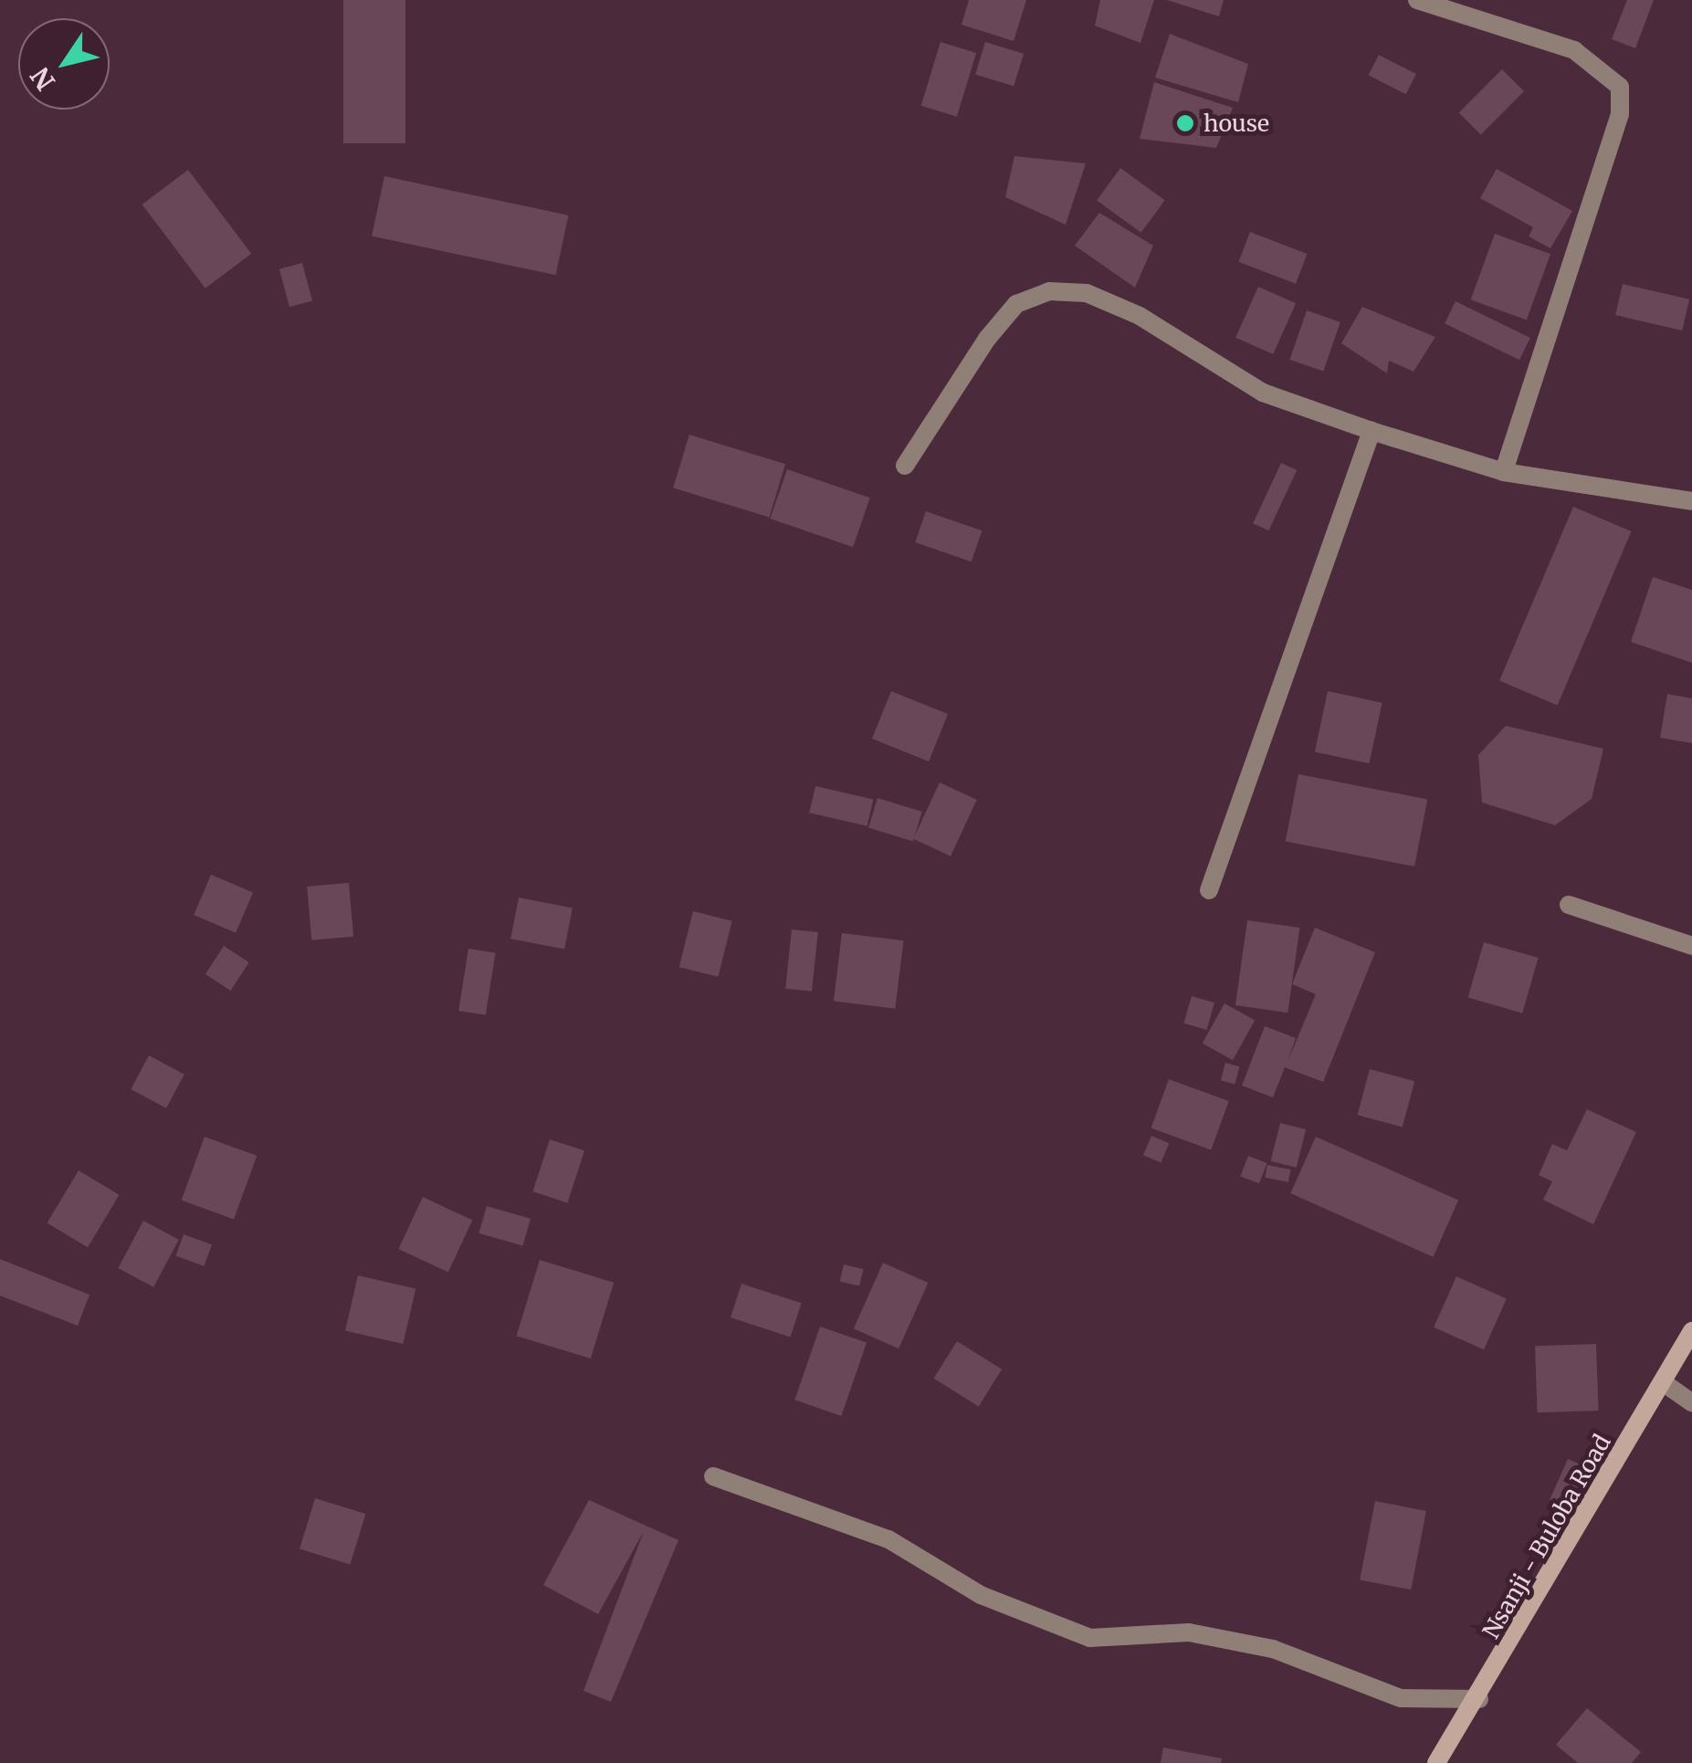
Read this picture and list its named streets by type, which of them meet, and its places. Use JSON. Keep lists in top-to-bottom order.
{
  "streets": {
    "main road": ["Nsanji - Buloba Road"]
  },
  "places": ["house"],
  "north": "bottom left"
}
